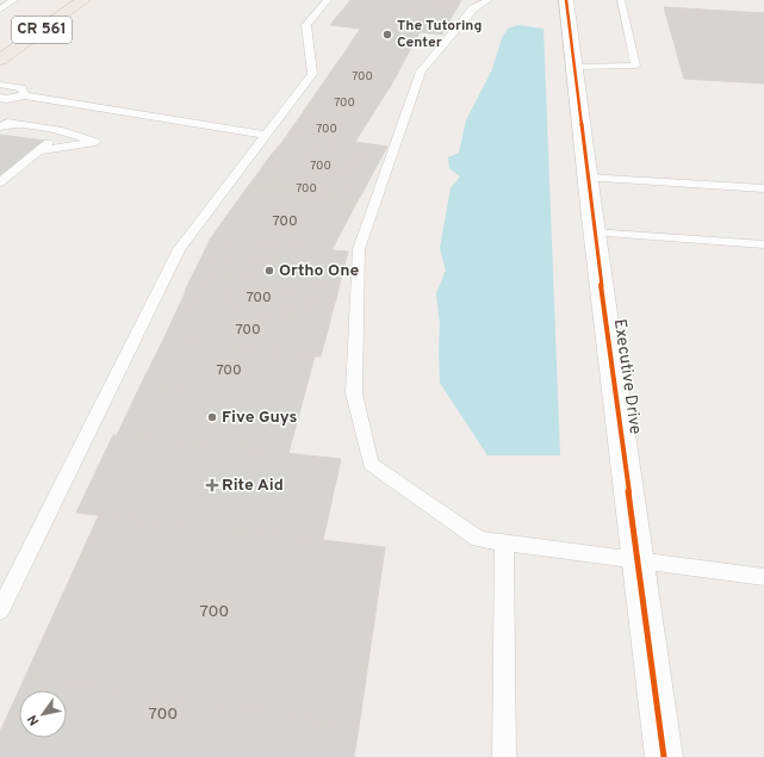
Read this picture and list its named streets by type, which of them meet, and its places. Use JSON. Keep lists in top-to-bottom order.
{
  "streets": {
    "main road": ["CR 561"],
    "street": ["Executive Drive"]
  },
  "places": {
    "other": ["The Tutoring Center", "Ortho One", "Five Guys"],
    "health": ["Rite Aid"]
  },
  "house_numbers": [
    "700",
    "700",
    "700",
    "700",
    "700",
    "700",
    "700",
    "700",
    "700",
    "700",
    "700"
  ],
  "north": "bottom left"
}
